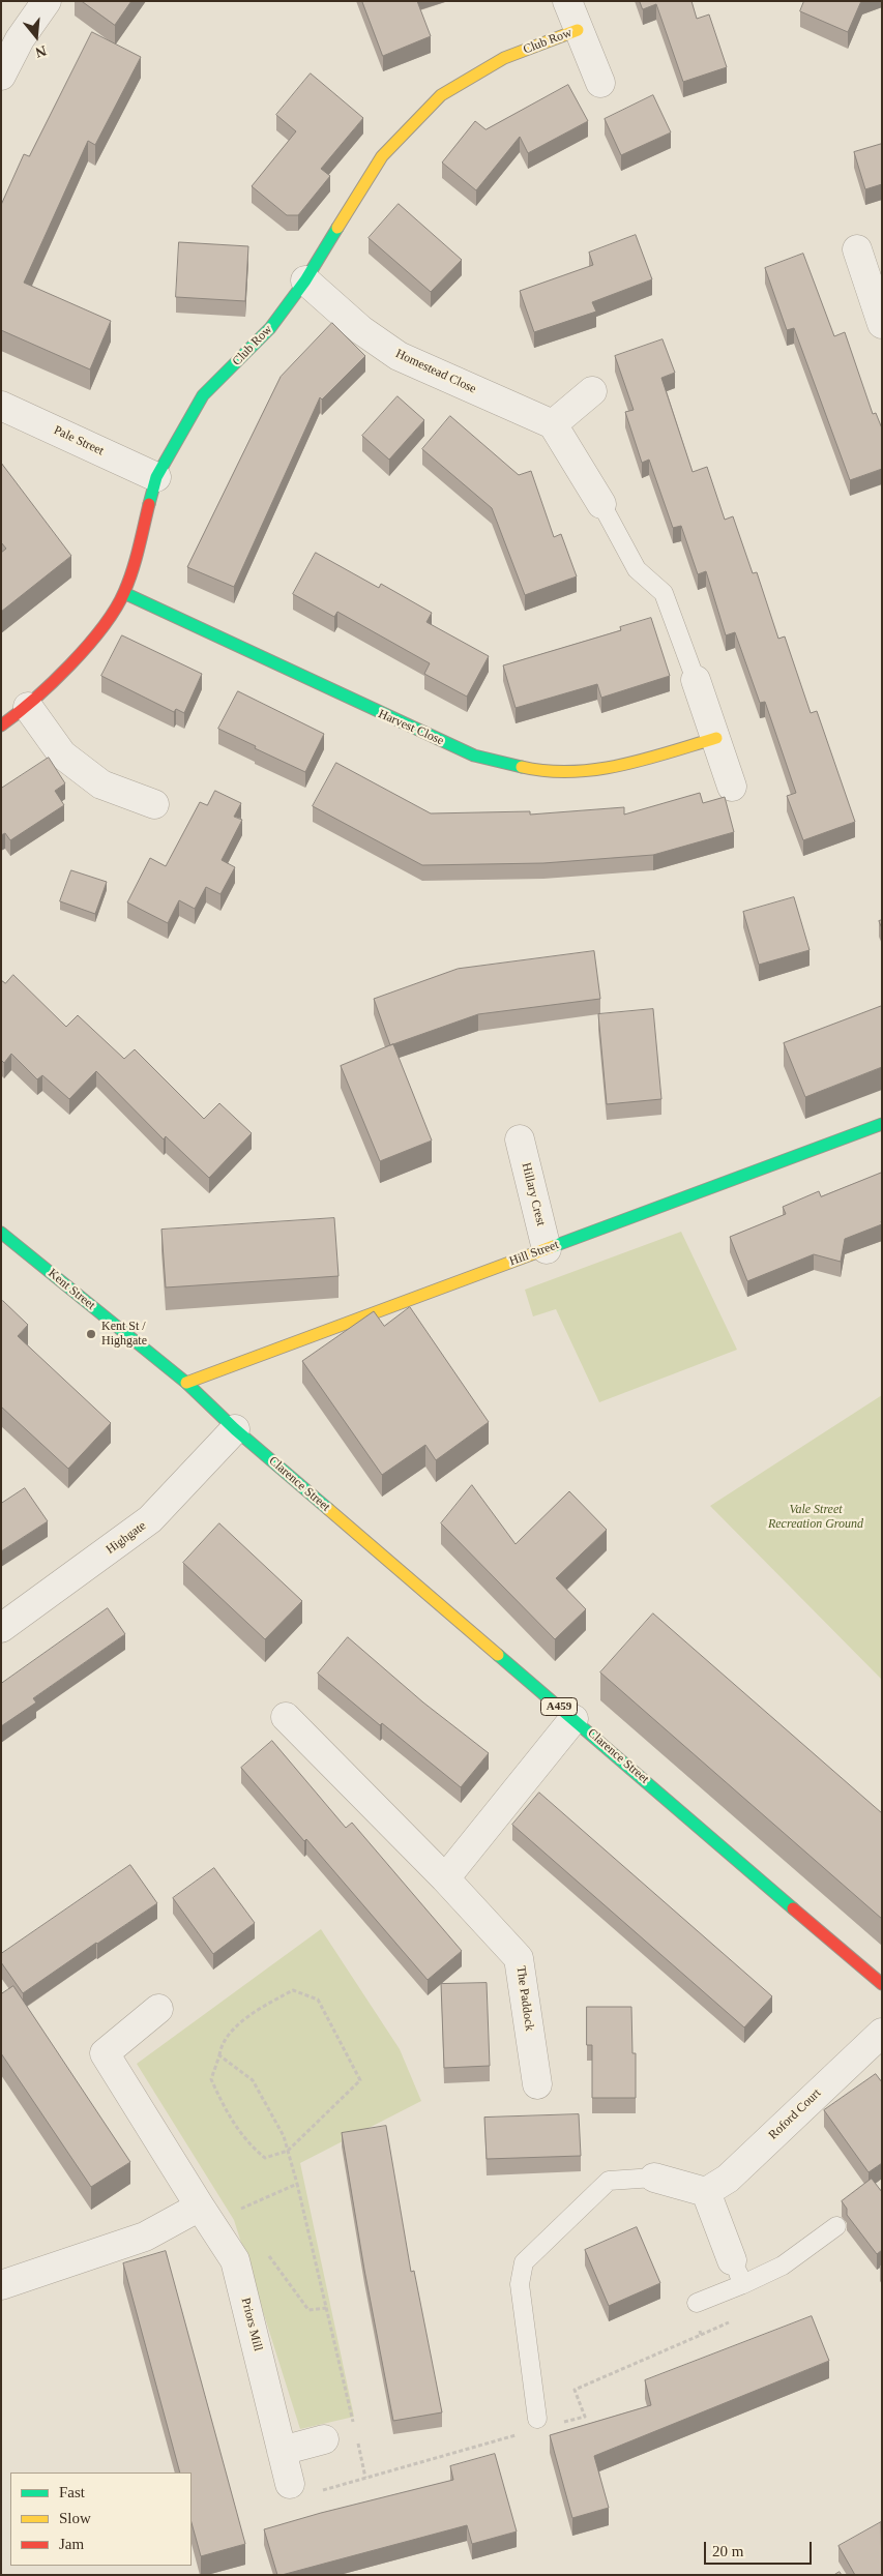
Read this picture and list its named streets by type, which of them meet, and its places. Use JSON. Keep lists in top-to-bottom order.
{
  "streets": {
    "street": [
      "Club Row",
      "Homestead Close",
      "Pale Street",
      "Harvest Close",
      "Hillary Crest",
      "Hill Street",
      "Kent Street",
      "Clarence Street",
      "Highgate",
      "A459",
      "The Paddock",
      "Roford Court",
      "Priors Mill"
    ]
  },
  "crossings": [
    ["Club Row", "Homestead Close"],
    ["Club Row", "Pale Street"],
    ["Club Row", "Harvest Close"],
    ["Hillary Crest", "Hill Street"],
    ["Hill Street", "Kent Street"],
    ["Kent Street", "Clarence Street"],
    ["Kent Street", "Highgate"],
    ["Clarence Street", "Highgate"]
  ],
  "parks": ["Vale Street Recreation Ground"],
  "places": ["Kent St / Highgate"],
  "legend": ["Fast", "Slow", "Jam"],
  "scale_bar": "20 m",
  "north": "bottom"
}
